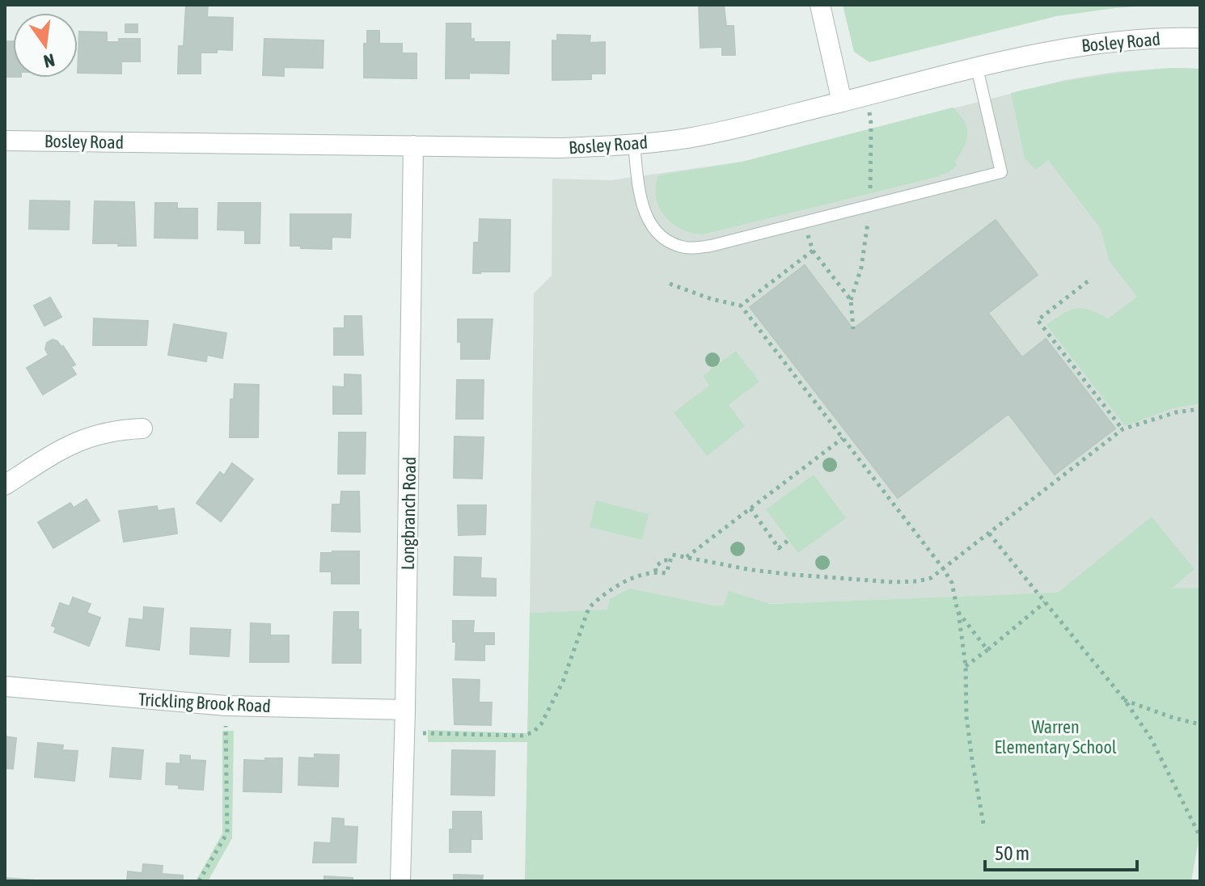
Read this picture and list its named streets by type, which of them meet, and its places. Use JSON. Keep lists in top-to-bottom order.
{
  "streets": {
    "street": ["Bosley Road", "Longbranch Road", "Trickling Brook Road"]
  },
  "crossings": [
    ["Bosley Road", "Longbranch Road"],
    ["Longbranch Road", "Trickling Brook Road"]
  ],
  "parks": ["Warren Elementary School"],
  "scale_bar": "50 m",
  "north": "bottom"
}
